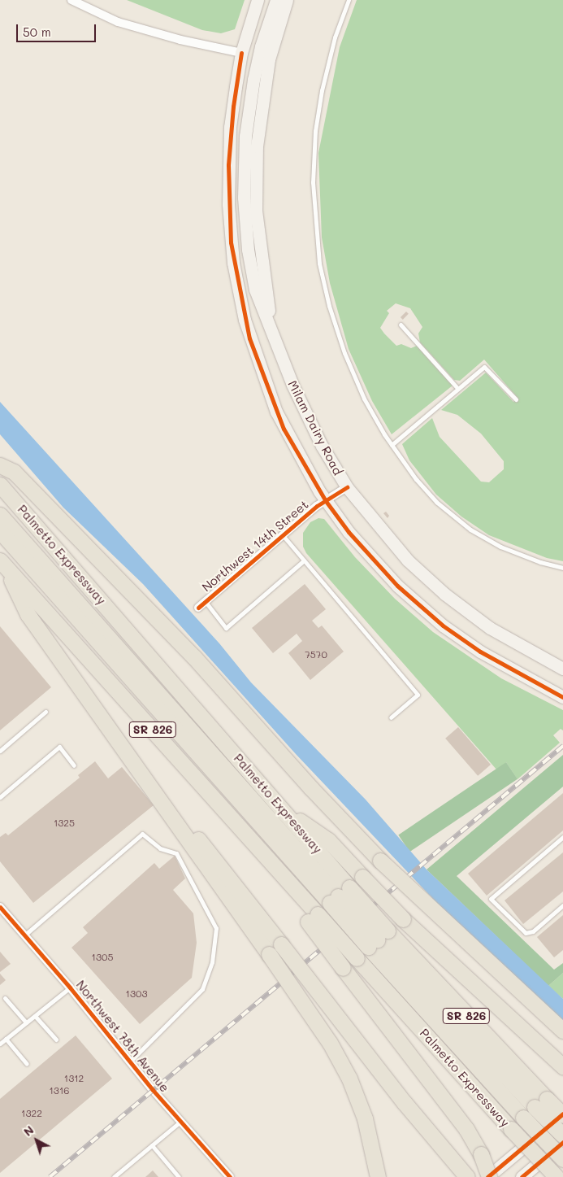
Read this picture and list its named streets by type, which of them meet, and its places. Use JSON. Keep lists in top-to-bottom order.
{
  "streets": {
    "highway": ["Palmetto Expressway", "SR 826"],
    "main road": ["Milam Dairy Road"],
    "street": ["Northwest 14th Street", "Northwest 78th Avenue"]
  },
  "crossings": [
    ["Milam Dairy Road", "Northwest 14th Street"],
    ["Palmetto Expressway", "SR 826"]
  ],
  "house_numbers": [
    "7570",
    "1325",
    "1305",
    "1303",
    "1312",
    "1316",
    "1322"
  ],
  "scale_bar": "50 m",
  "north": "top left"
}
